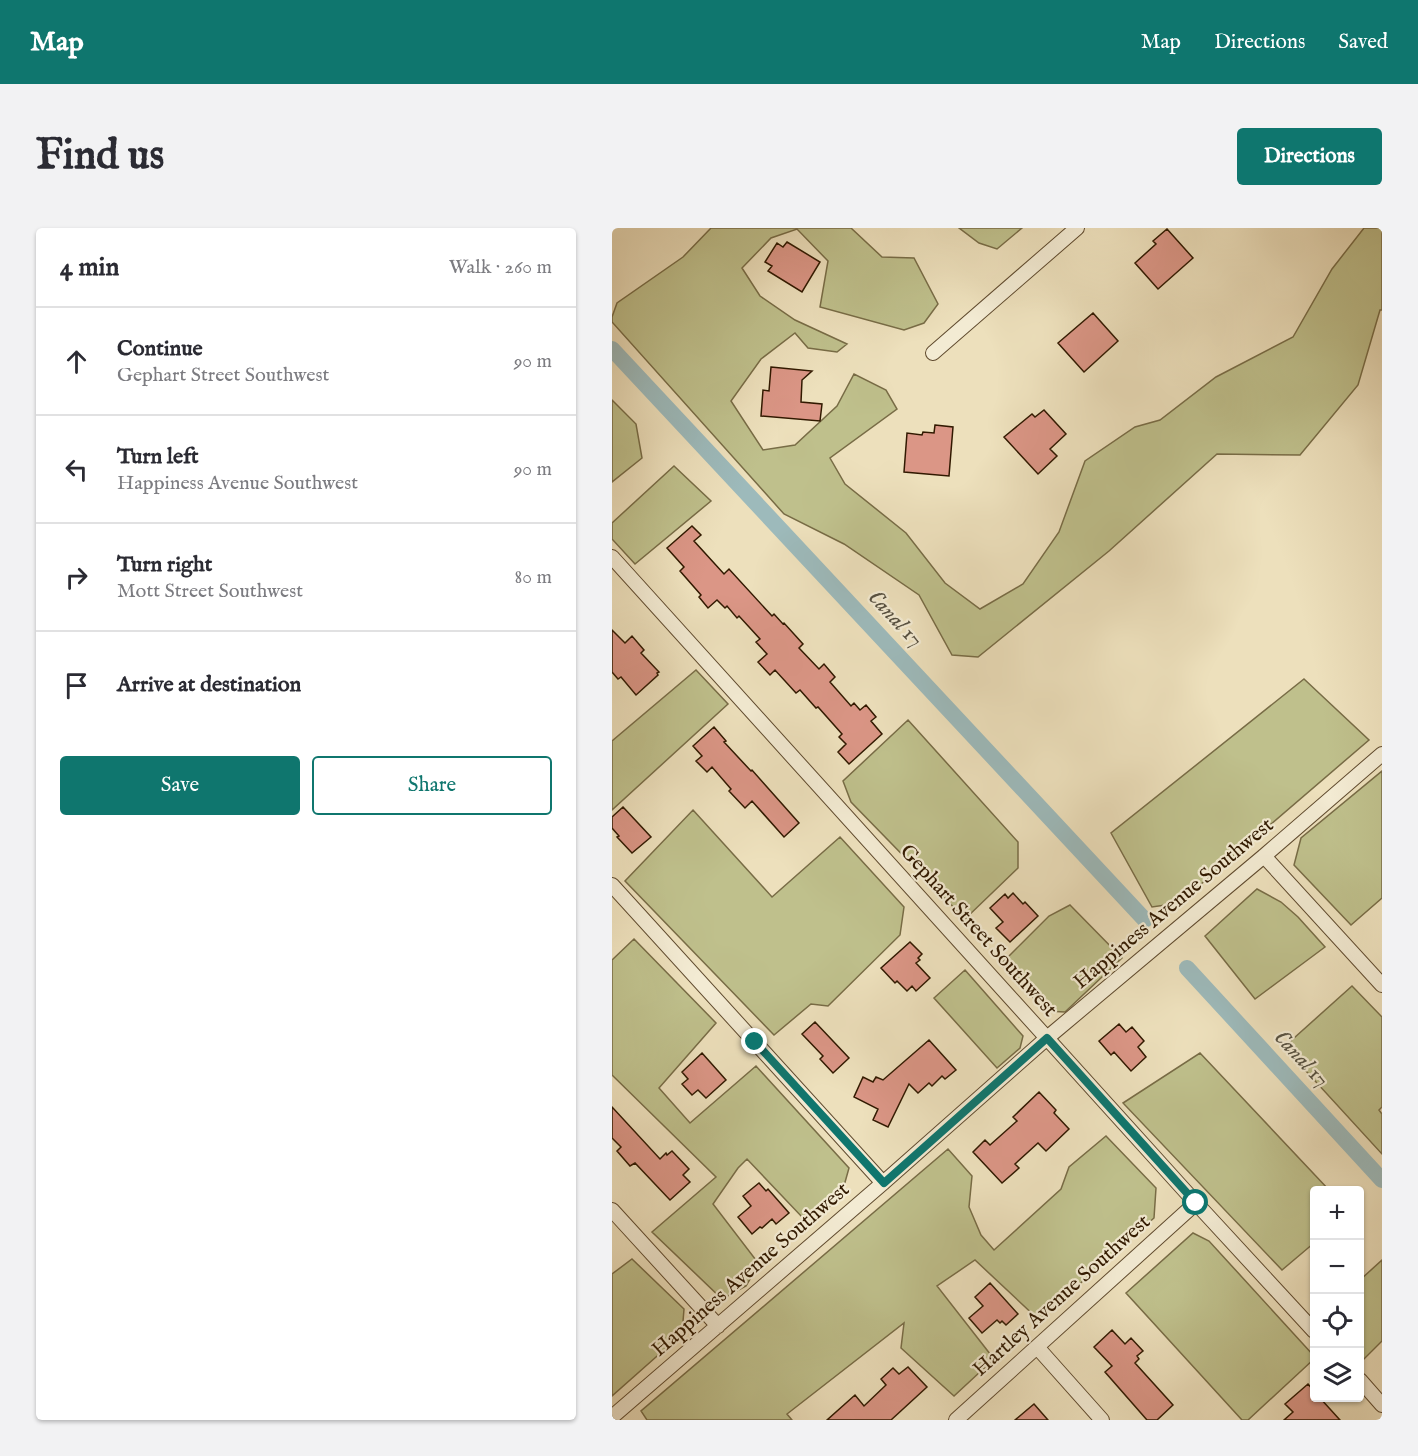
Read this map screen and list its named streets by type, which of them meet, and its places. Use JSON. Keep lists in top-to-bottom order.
{
  "streets": {
    "street": ["Happiness Avenue Southwest", "Gephart Street Southwest", "Hartley Avenue Southwest"]
  },
  "crossings": [
    ["Happiness Avenue Southwest", "Gephart Street Southwest"],
    ["Gephart Street Southwest", "Hartley Avenue Southwest"]
  ],
  "water": ["Canal 17"],
  "page": {
    "header": "Map",
    "nav": ["Map", "Directions", "Saved"],
    "buttons": [
      "Directions",
      ["Save", "Share"]
    ],
    "title": "Find us",
    "heading": ["4 min", "Walk · 260 m"],
    "list": [
      ["Continue", "Gephart Street Southwest", "90 m"],
      ["Turn left", "Happiness Avenue Southwest", "90 m"],
      ["Turn right", "Mott Street Southwest", "80 m"],
      "Arrive at destination"
    ],
    "map_buttons": ["+", "−"]
  }
}
